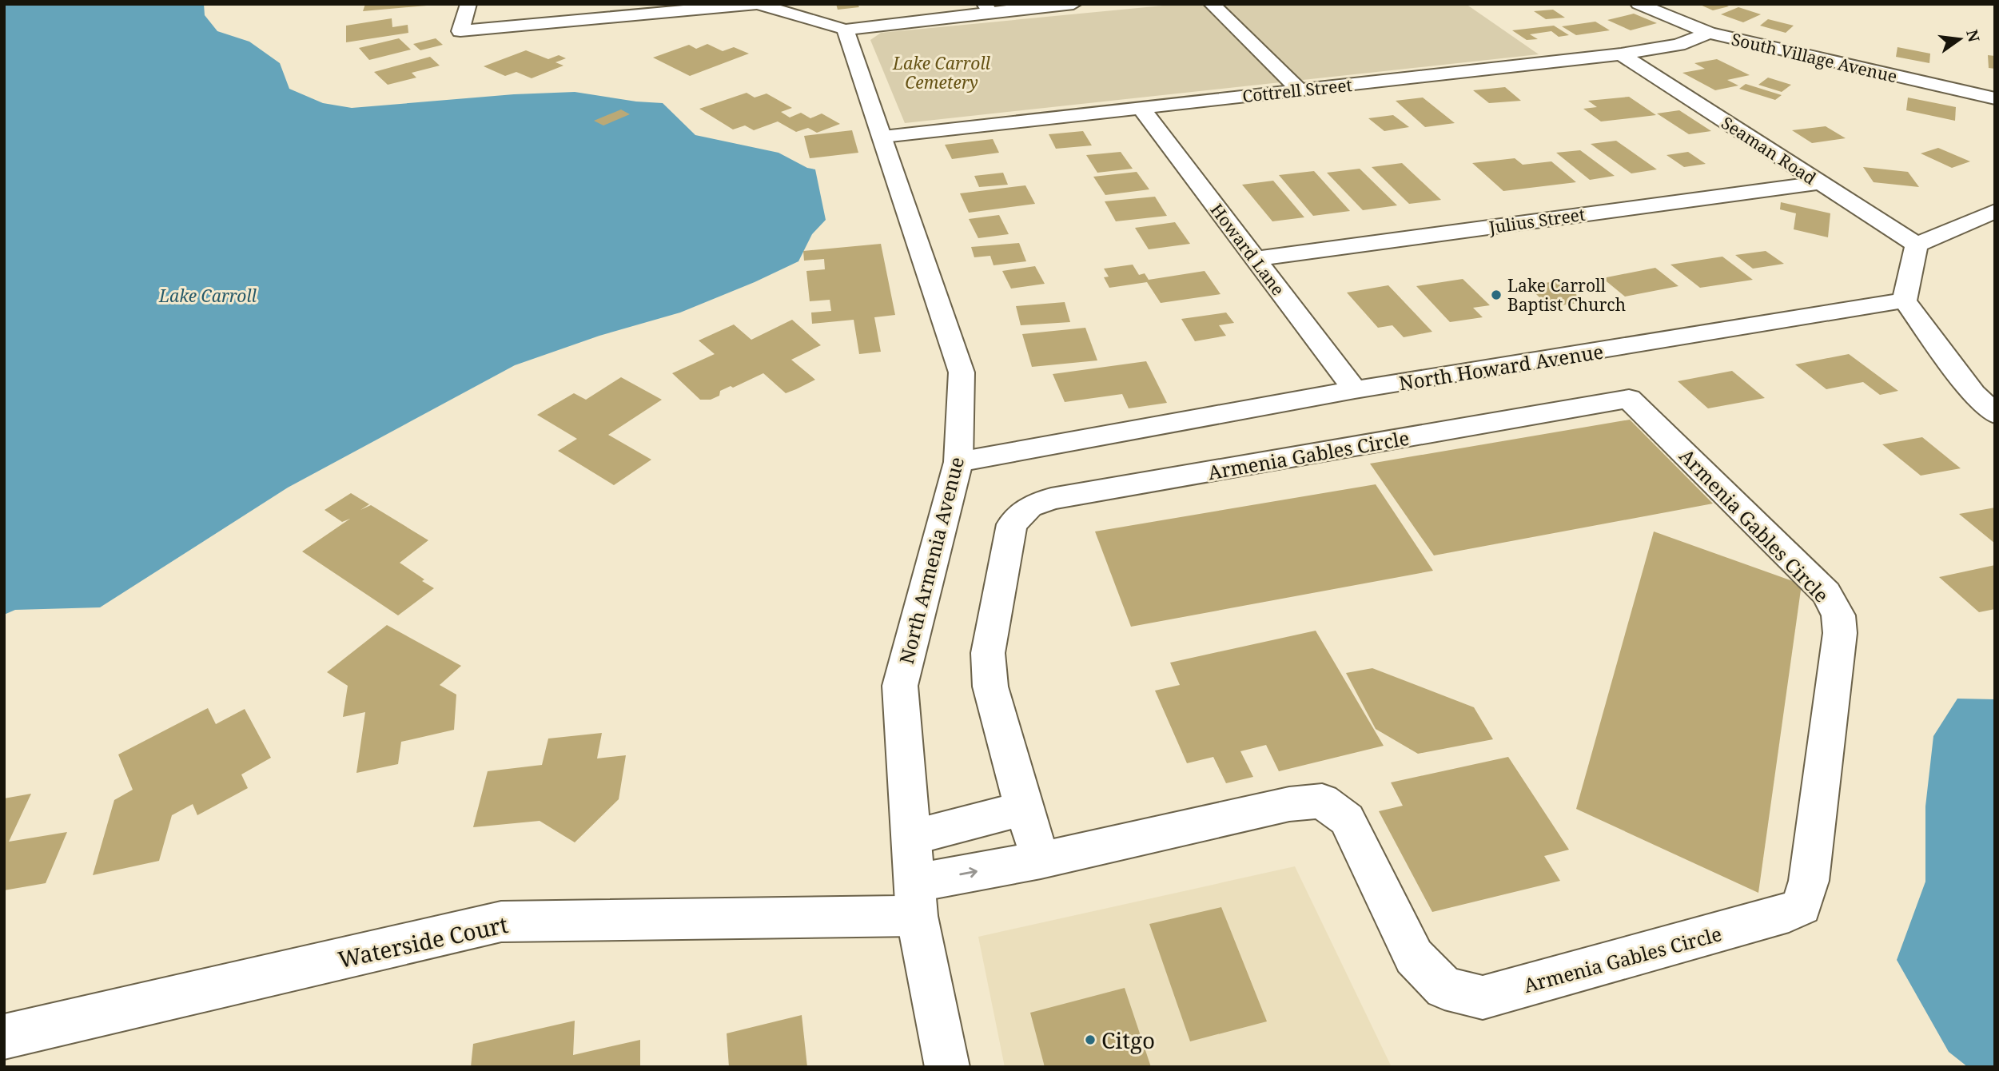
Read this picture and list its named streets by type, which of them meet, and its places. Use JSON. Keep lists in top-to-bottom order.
{
  "streets": {
    "street": [
      "South Village Avenue",
      "Cottrell Street",
      "Seaman Road",
      "Julius Street",
      "Howard Lane",
      "North Howard Avenue",
      "Armenia Gables Circle",
      "North Armenia Avenue",
      "Waterside Court"
    ]
  },
  "crossings": [
    ["South Village Avenue", "Cottrell Street"],
    ["Cottrell Street", "Seaman Road"],
    ["Cottrell Street", "Howard Lane"],
    ["Cottrell Street", "North Armenia Avenue"],
    ["Seaman Road", "Julius Street"],
    ["Julius Street", "Howard Lane"],
    ["Howard Lane", "North Howard Avenue"],
    ["North Howard Avenue", "North Armenia Avenue"],
    ["Armenia Gables Circle", "North Armenia Avenue"],
    ["Armenia Gables Circle", "Waterside Court"],
    ["North Armenia Avenue", "Waterside Court"]
  ],
  "water": ["Lake Carroll"],
  "parks": ["Lake Carroll Cemetery"],
  "places": ["Lake Carroll Baptist Church", "Citgo"],
  "north": "right"
}
